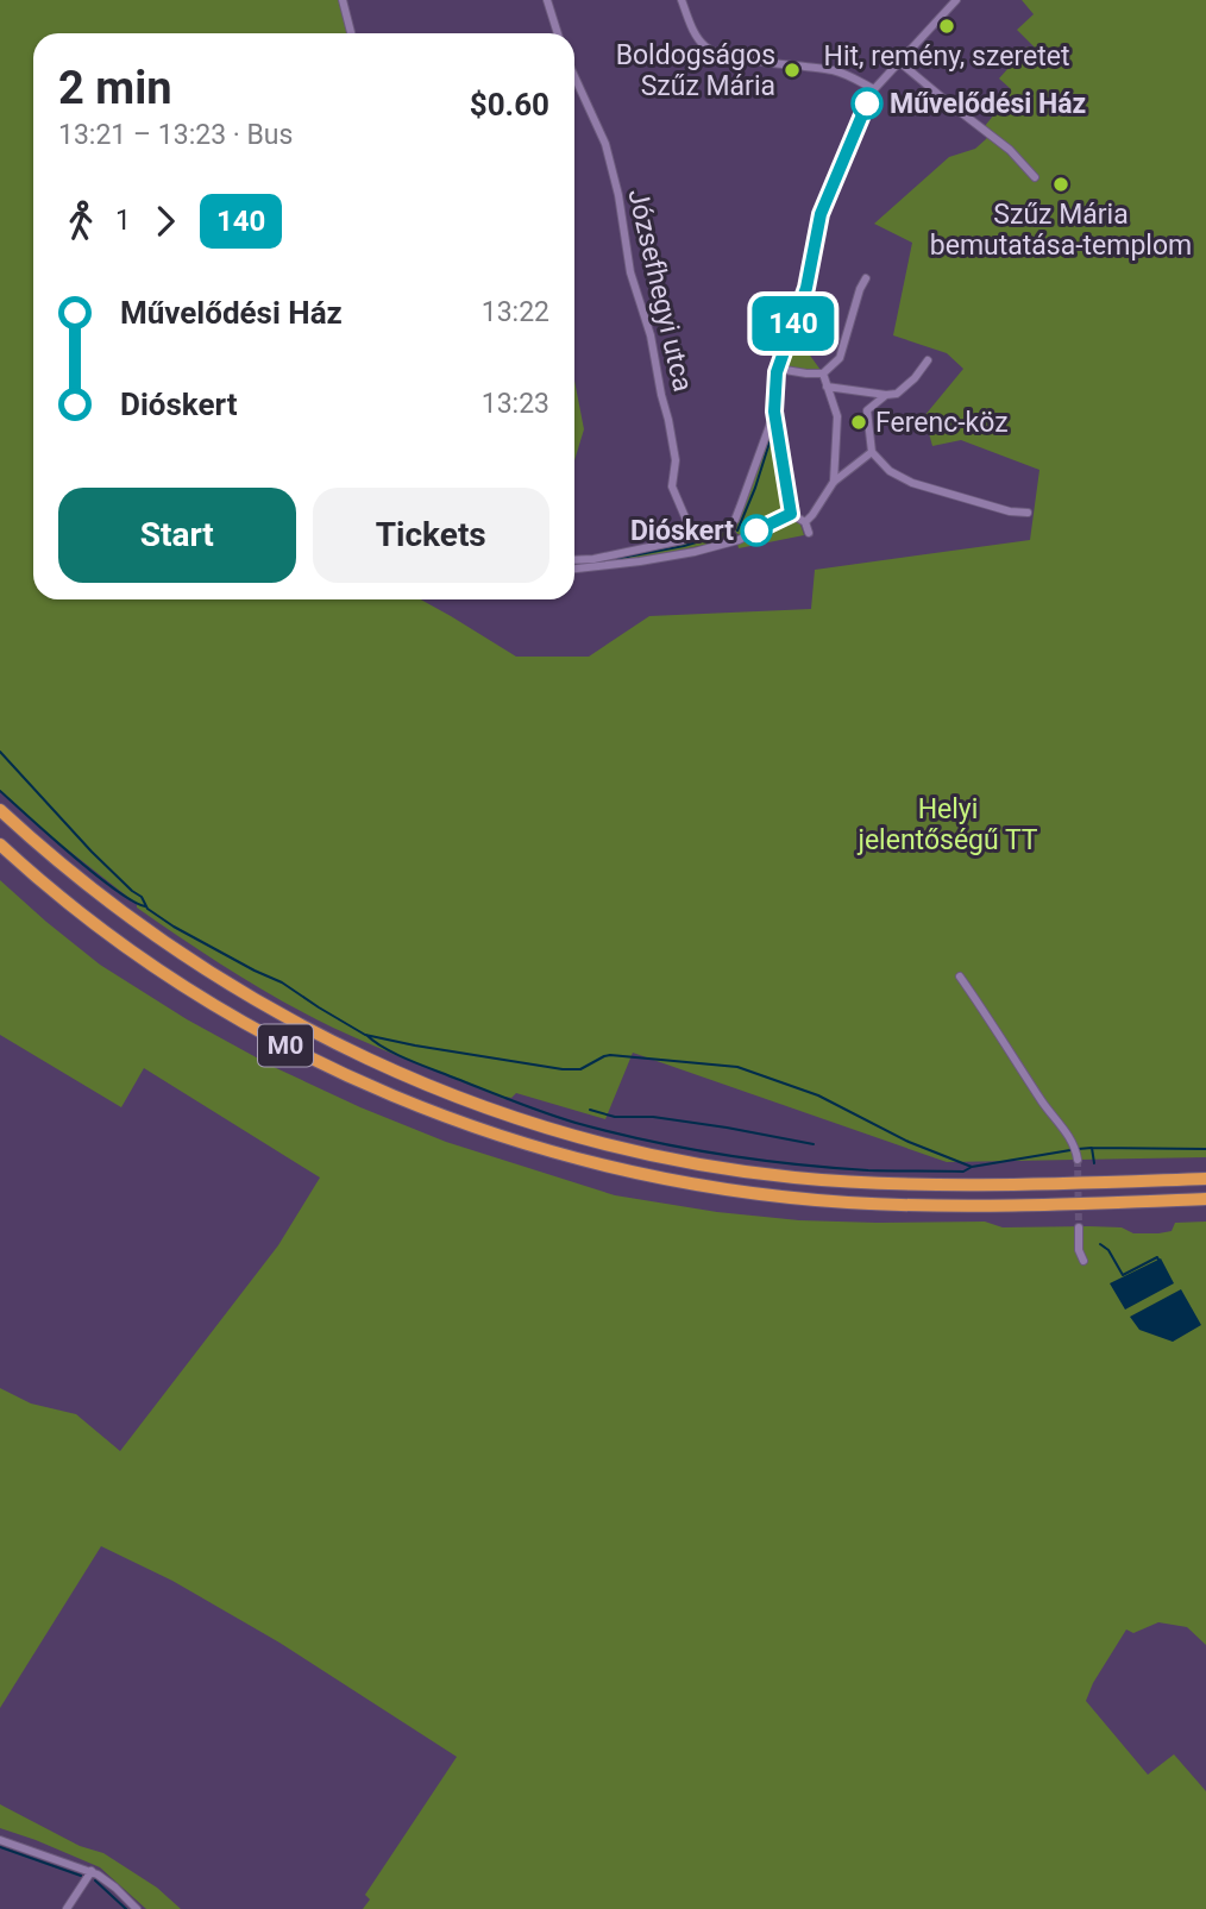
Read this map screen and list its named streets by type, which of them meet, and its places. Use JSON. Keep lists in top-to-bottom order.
{
  "streets": {
    "highway": ["M0"],
    "street": ["Józsefhegyi utca"]
  },
  "parks": ["Helyi jelentőségű TT"],
  "places": [
    "Hit, remény, szeretet",
    "Boldogságos Szűz Mária",
    "Művelődési Ház",
    "Szűz Mária bemutatása-templom",
    "Ferenc-köz",
    "Dióskert"
  ],
  "lines": ["bus line 140"],
  "page": {
    "on_map": "140",
    "heading": ["2 min", "13:21 – 13:23 · Bus", "$0.60"],
    "legs": ["1", "140"],
    "list": [
      {
        "name": "Művelődési Ház",
        "value": "13:22"
      },
      {
        "name": "Dióskert",
        "value": "13:23"
      }
    ],
    "buttons": ["Start", "Tickets"]
  }
}
